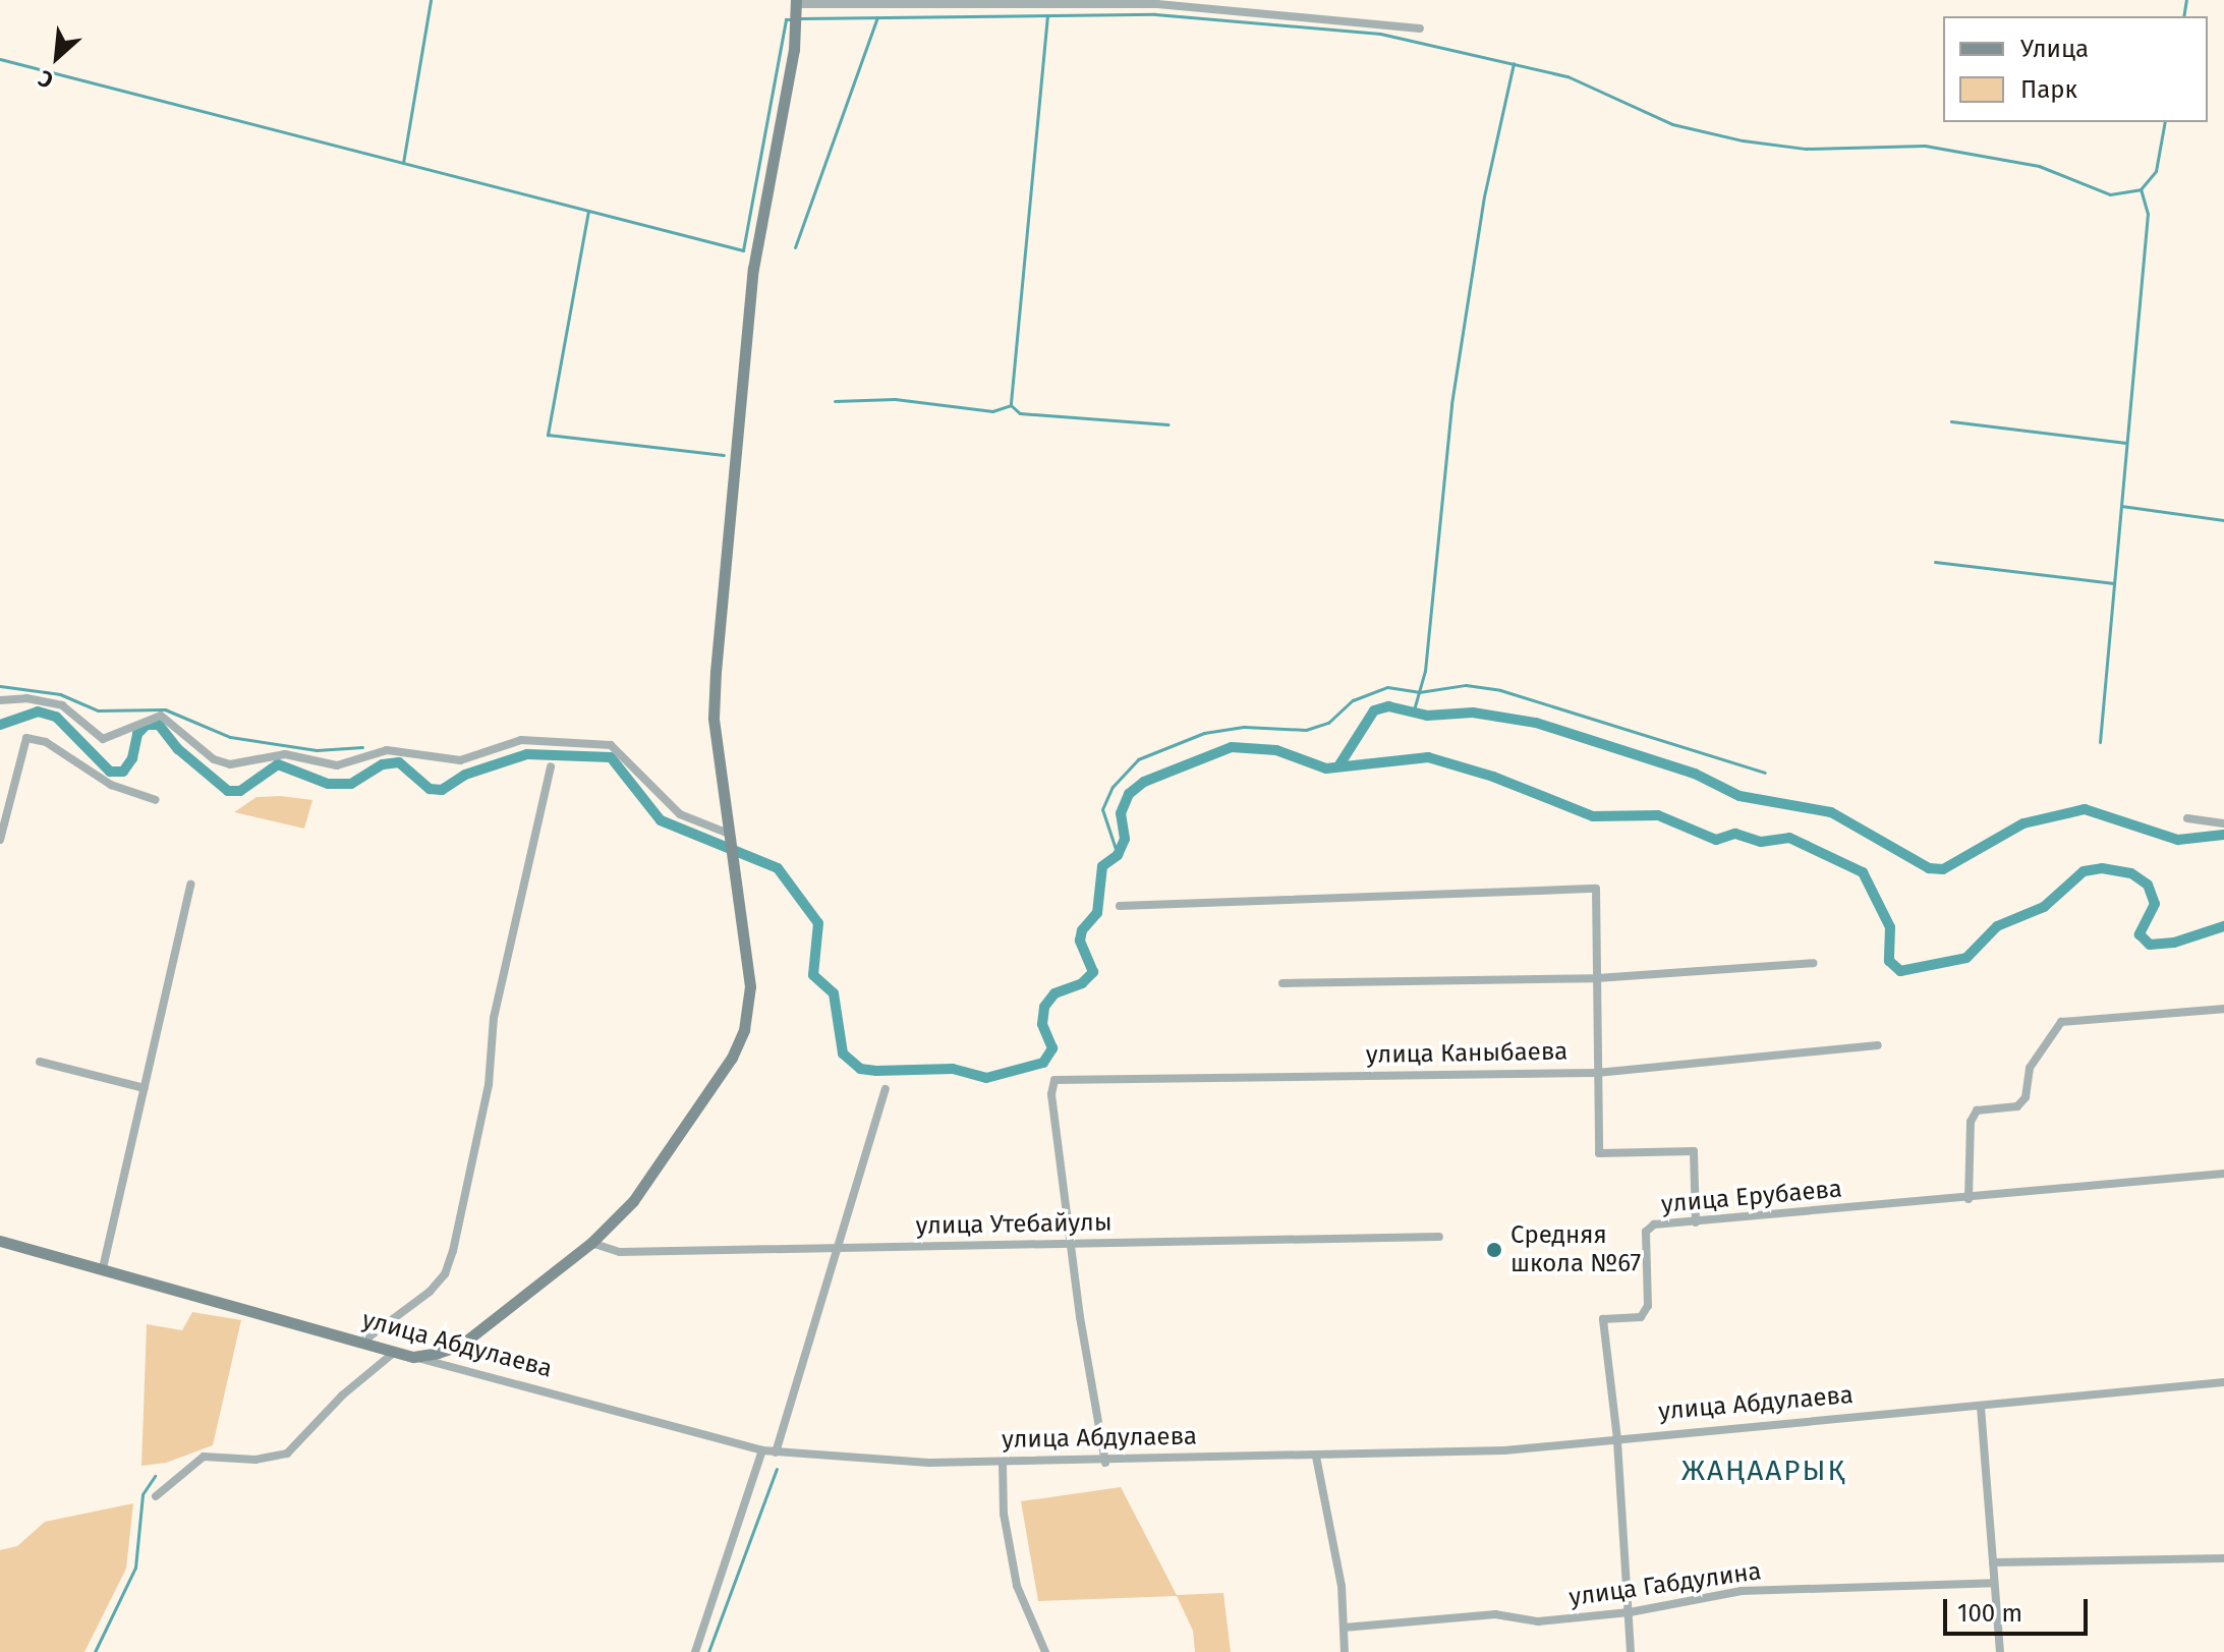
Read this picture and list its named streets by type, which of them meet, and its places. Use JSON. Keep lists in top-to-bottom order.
{
  "streets": {
    "main road": ["улица Абдулаева"],
    "street": [
      "улица Каныбаева",
      "улица Ерубаева",
      "улица Утебайулы",
      "улица Габдулина"
    ]
  },
  "crossings": [
    ["улица Каныбаева", "улица Утебайулы"],
    ["улица Ерубаева", "улица Абдулаева"],
    ["улица Ерубаева", "улица Габдулина"]
  ],
  "districts": ["ЖАҢААРЫҚ"],
  "places": ["Средняя школа №67"],
  "legend": ["Улица", "Парк"],
  "scale_bar": "100 m",
  "north": "bottom left"
}
